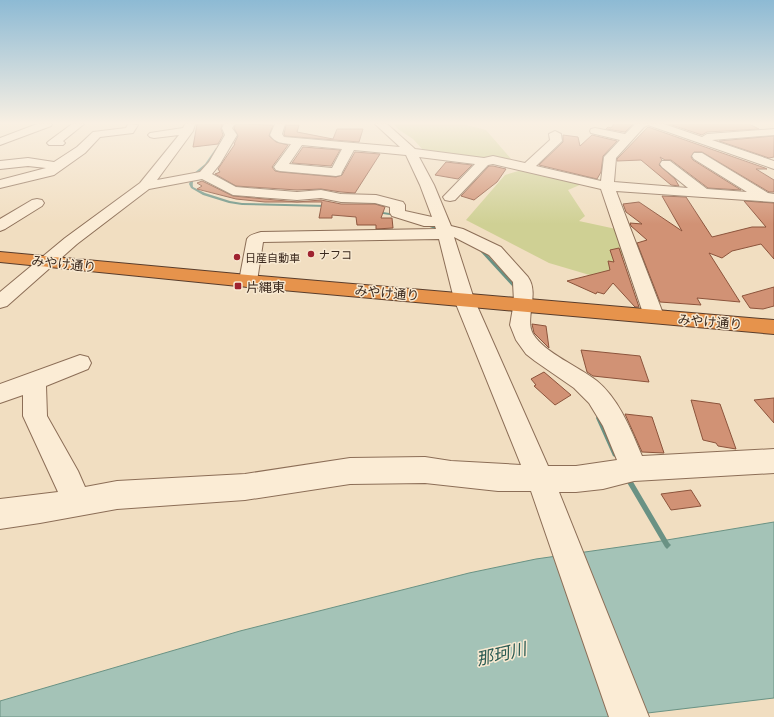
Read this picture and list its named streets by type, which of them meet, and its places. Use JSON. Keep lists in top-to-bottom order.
{
  "streets": {
    "highway": ["みやけ通り"]
  },
  "water": ["那珂川"],
  "places": {
    "other": ["ナフコ", "日産自動車"],
    "transit": ["片縄東"]
  }
}
